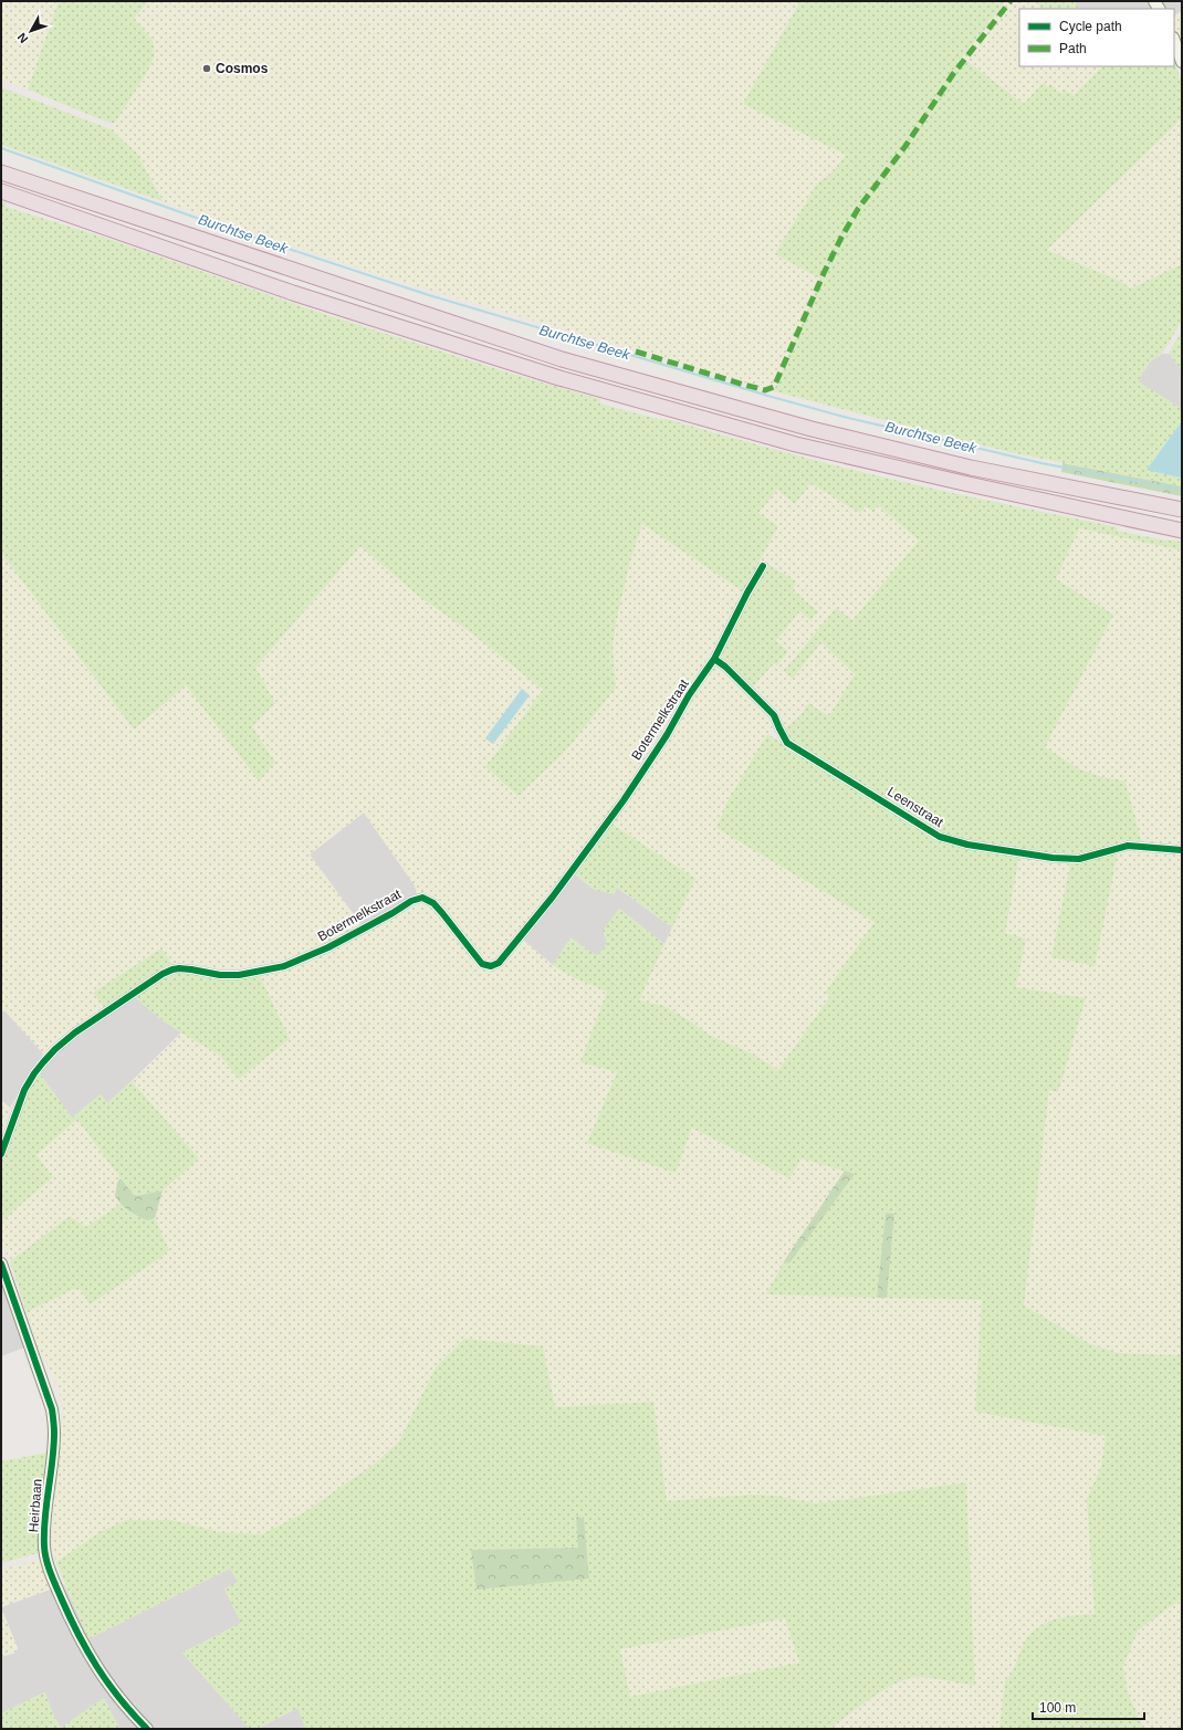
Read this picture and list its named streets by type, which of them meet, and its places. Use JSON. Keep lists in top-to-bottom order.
{
  "streets": {
    "street": ["Botermelkstraat", "Leenstraat", "Heirbaan"]
  },
  "crossings": [
    ["Botermelkstraat", "Leenstraat"]
  ],
  "water": ["Burchtse Beek"],
  "places": ["Cosmos"],
  "legend": ["Cycle path", "Path"],
  "scale_bar": "100 m",
  "north": "bottom left"
}
